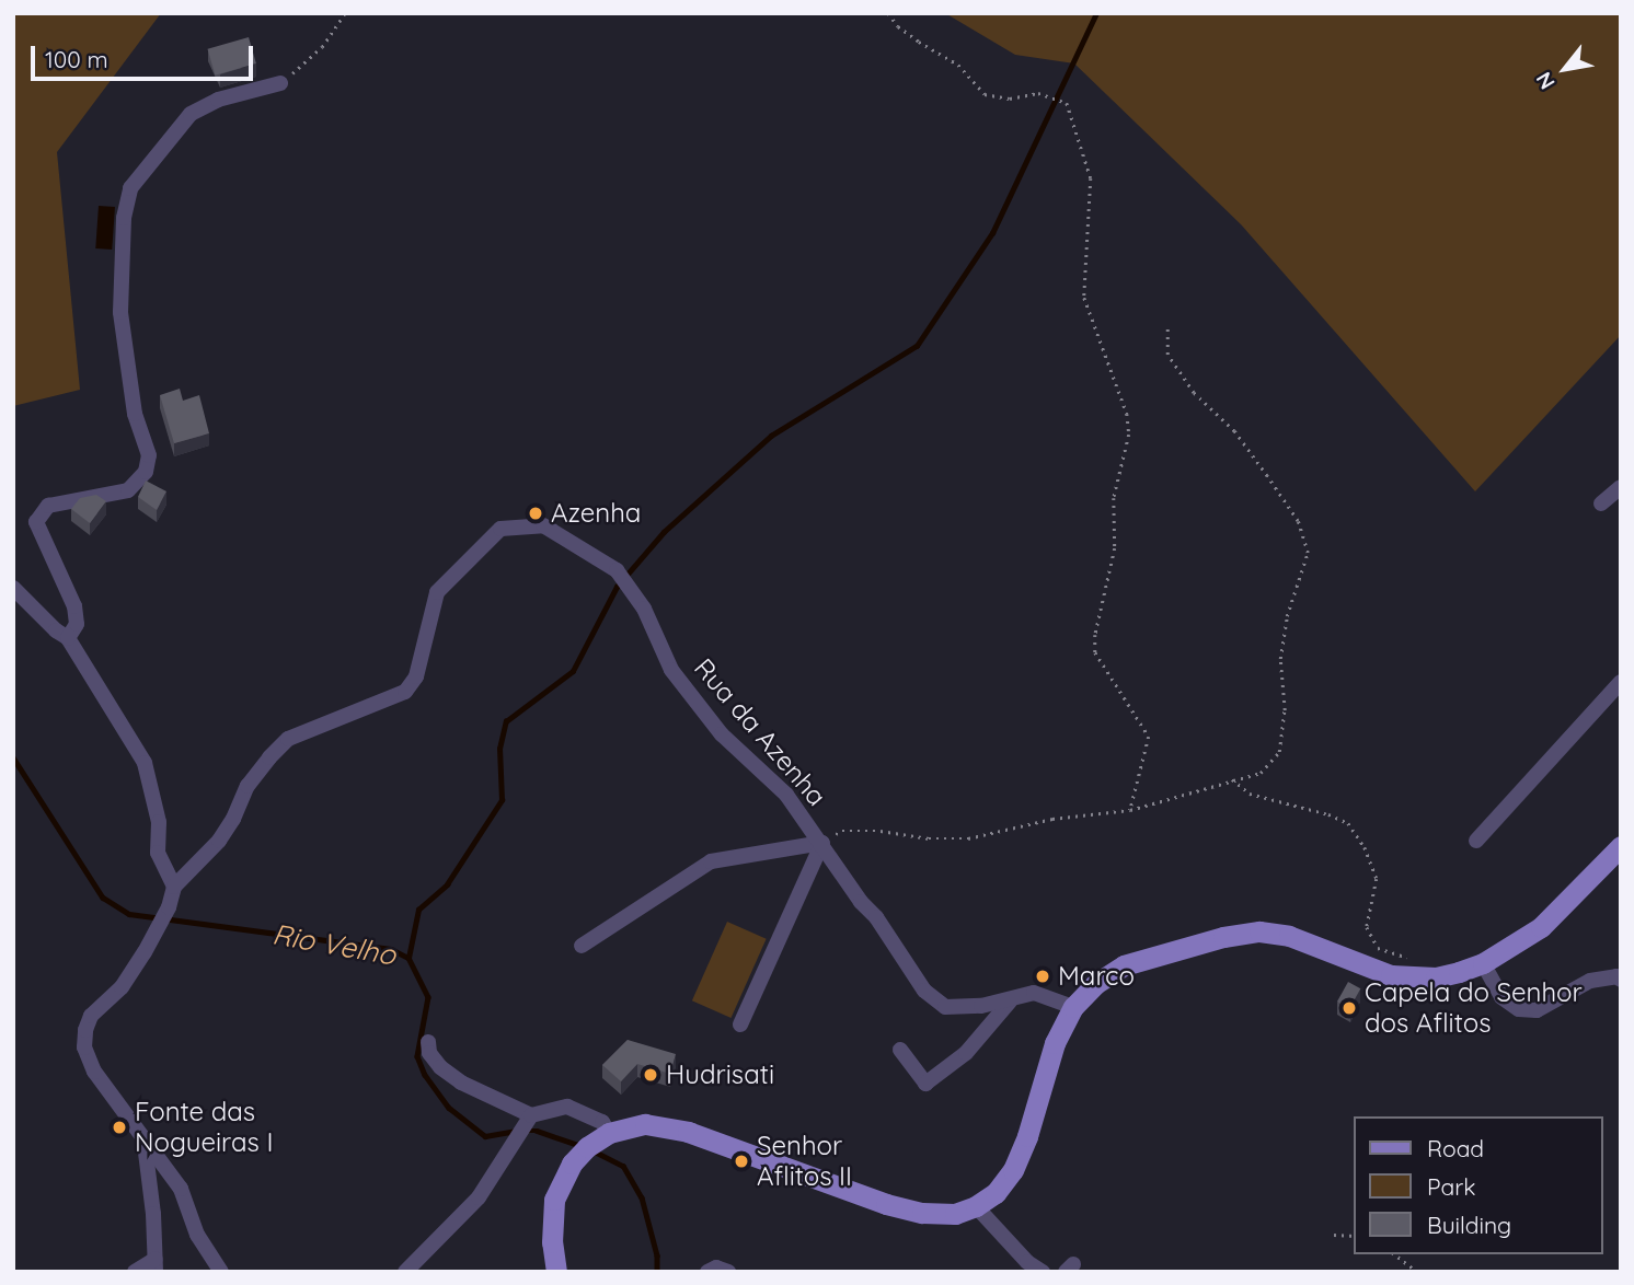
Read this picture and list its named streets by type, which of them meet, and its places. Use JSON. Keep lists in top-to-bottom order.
{
  "streets": {
    "street": ["Rua da Azenha"]
  },
  "water": ["Rio Velho"],
  "places": [
    "Azenha",
    "Marco",
    "Capela do Senhor dos Aflitos",
    "Hudrisati",
    "Fonte das Nogueiras I",
    "Senhor Aflitos II"
  ],
  "legend": ["Road", "Park", "Building"],
  "scale_bar": "100 m",
  "north": "bottom left"
}
